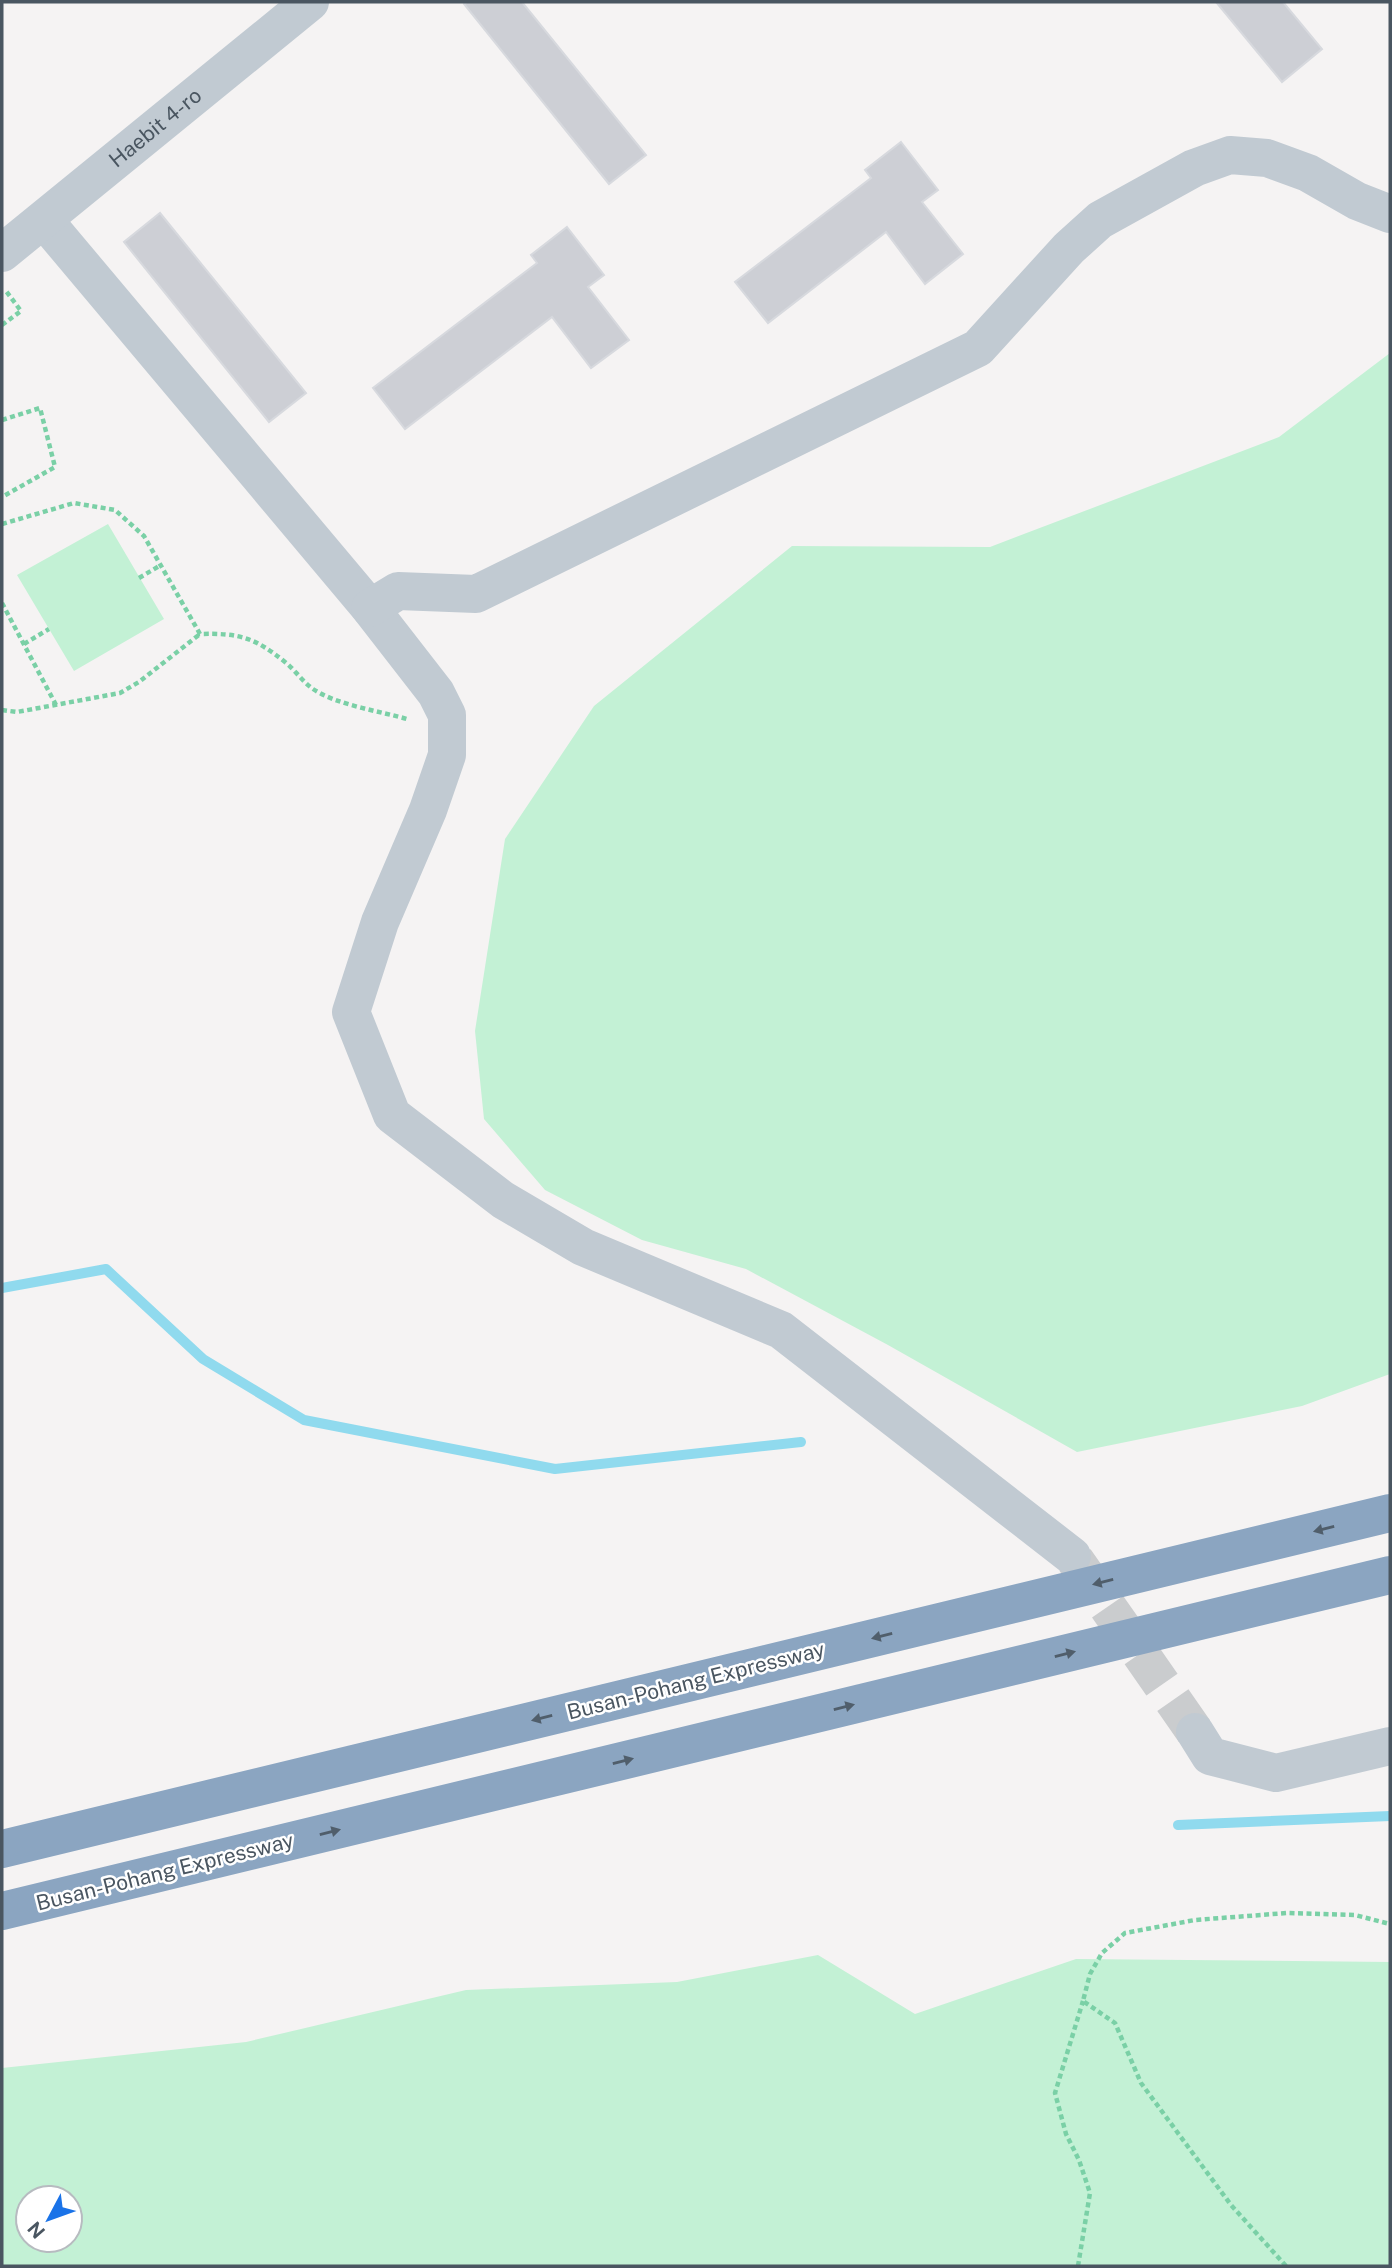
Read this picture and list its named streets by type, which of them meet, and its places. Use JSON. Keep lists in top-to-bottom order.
{
  "streets": {
    "highway": ["Busan-Pohang Expressway"],
    "street": ["Haebit 4-ro"]
  },
  "north": "bottom left"
}
